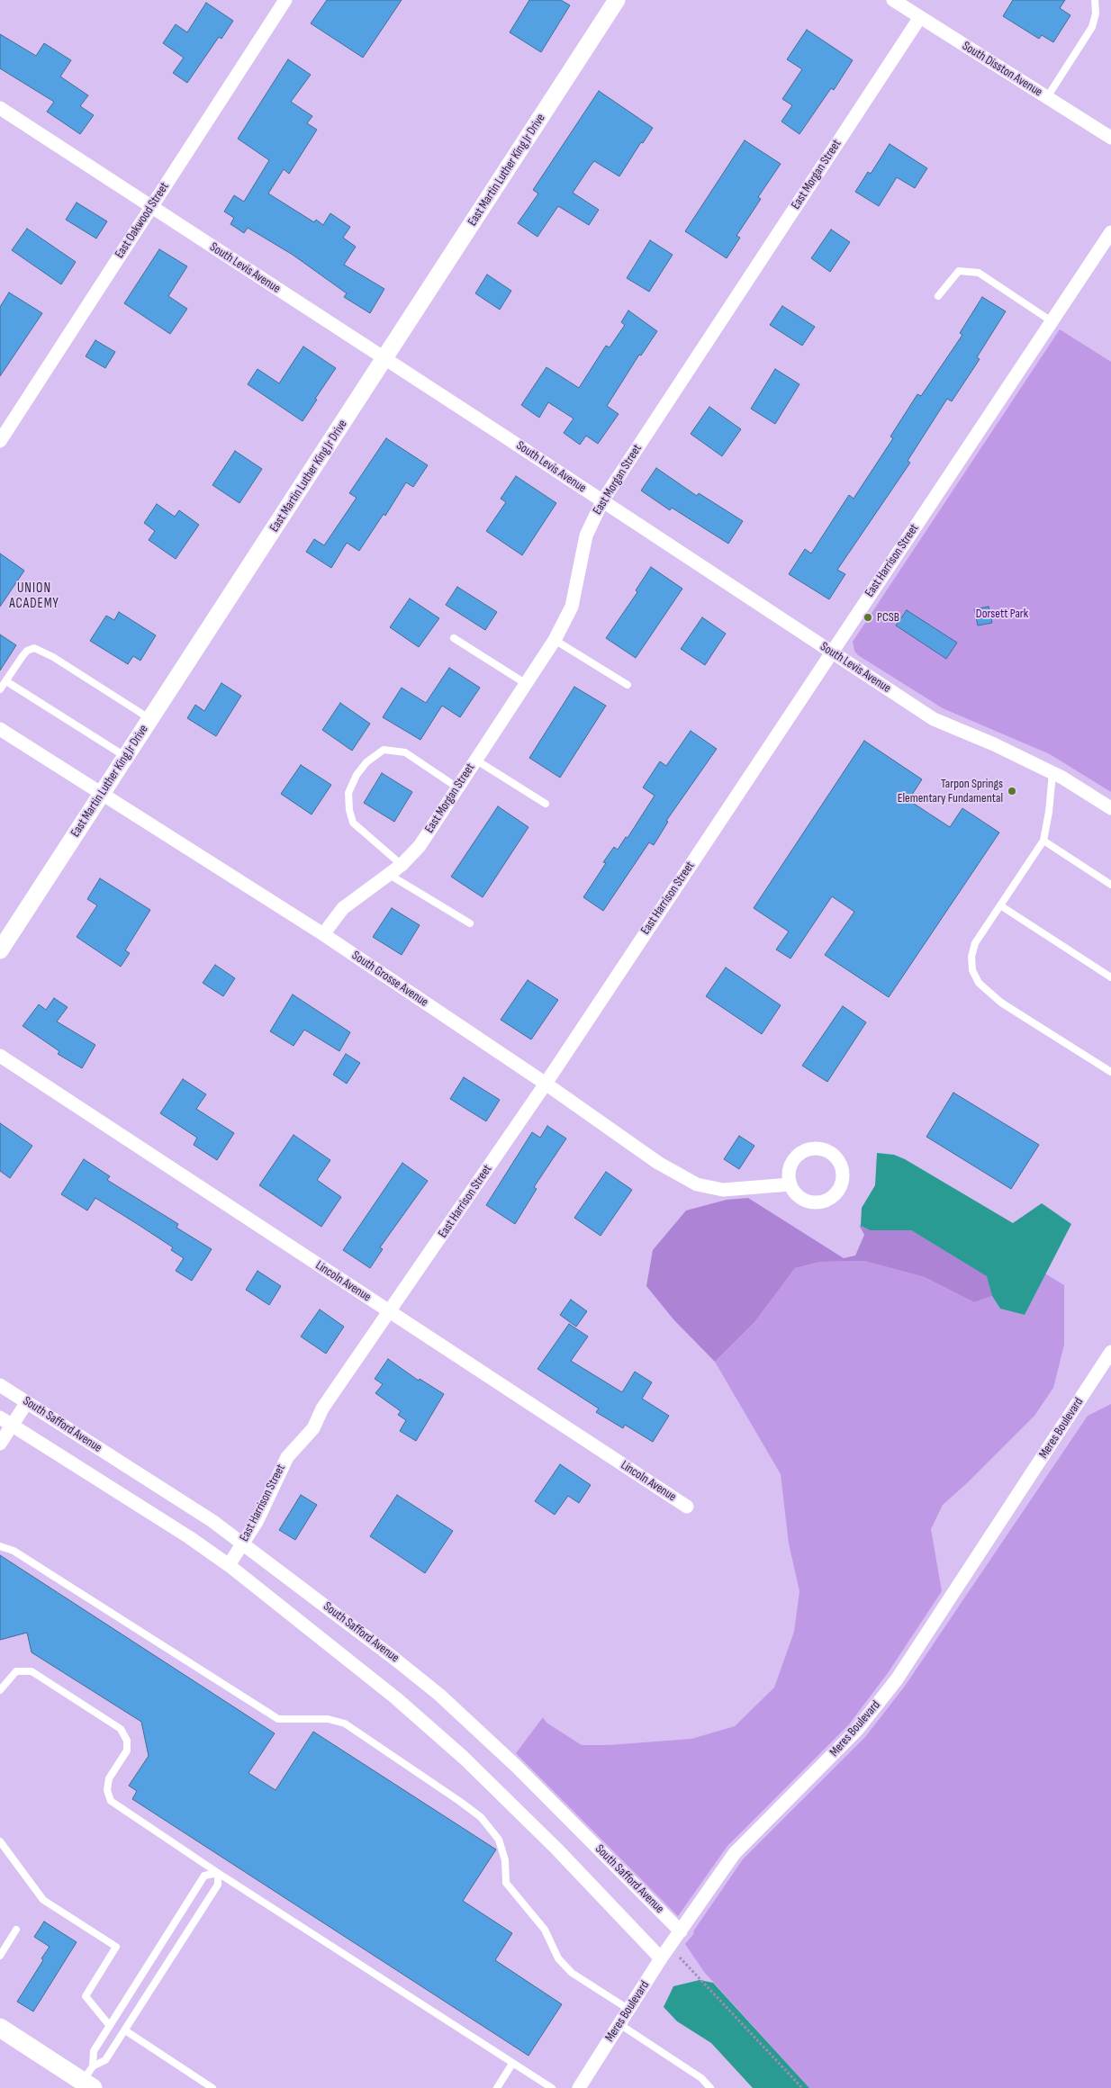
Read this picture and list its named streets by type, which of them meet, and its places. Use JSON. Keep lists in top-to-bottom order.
{
  "streets": {
    "street": [
      "South Disston Avenue",
      "East Martin Luther King Jr Drive",
      "East Morgan Street",
      "East Oakwood Street",
      "South Levis Avenue",
      "East Harrison Street",
      "South Grosse Avenue",
      "Lincoln Avenue",
      "South Safford Avenue",
      "Meres Boulevard"
    ]
  },
  "crossings": [
    ["South Disston Avenue", "East Morgan Street"],
    ["East Martin Luther King Jr Drive", "South Levis Avenue"],
    ["East Martin Luther King Jr Drive", "South Grosse Avenue"],
    ["East Morgan Street", "South Levis Avenue"],
    ["East Morgan Street", "South Grosse Avenue"],
    ["East Oakwood Street", "South Levis Avenue"],
    ["South Levis Avenue", "East Harrison Street"],
    ["East Harrison Street", "South Grosse Avenue"],
    ["East Harrison Street", "Lincoln Avenue"],
    ["East Harrison Street", "South Safford Avenue"],
    ["South Safford Avenue", "Meres Boulevard"]
  ],
  "districts": ["UNION ACADEMY"],
  "parks": ["Dorsett Park"],
  "places": ["PCSB", "Tarpon Springs Elementary Fundamental"]
}
